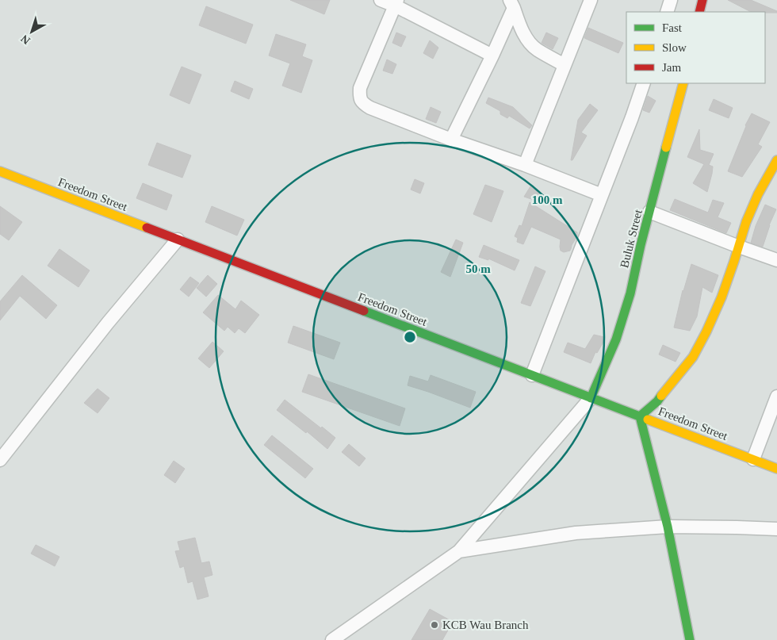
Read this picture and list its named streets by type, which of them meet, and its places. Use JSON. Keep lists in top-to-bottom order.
{
  "streets": {
    "street": ["Freedom Street", "Buluk Street"]
  },
  "crossings": [
    ["Freedom Street", "Buluk Street"]
  ],
  "places": ["KCB Wau Branch"],
  "legend": ["Fast", "Slow", "Jam"],
  "north": "bottom left",
  "rings": ["100 m", "50 m"]
}
